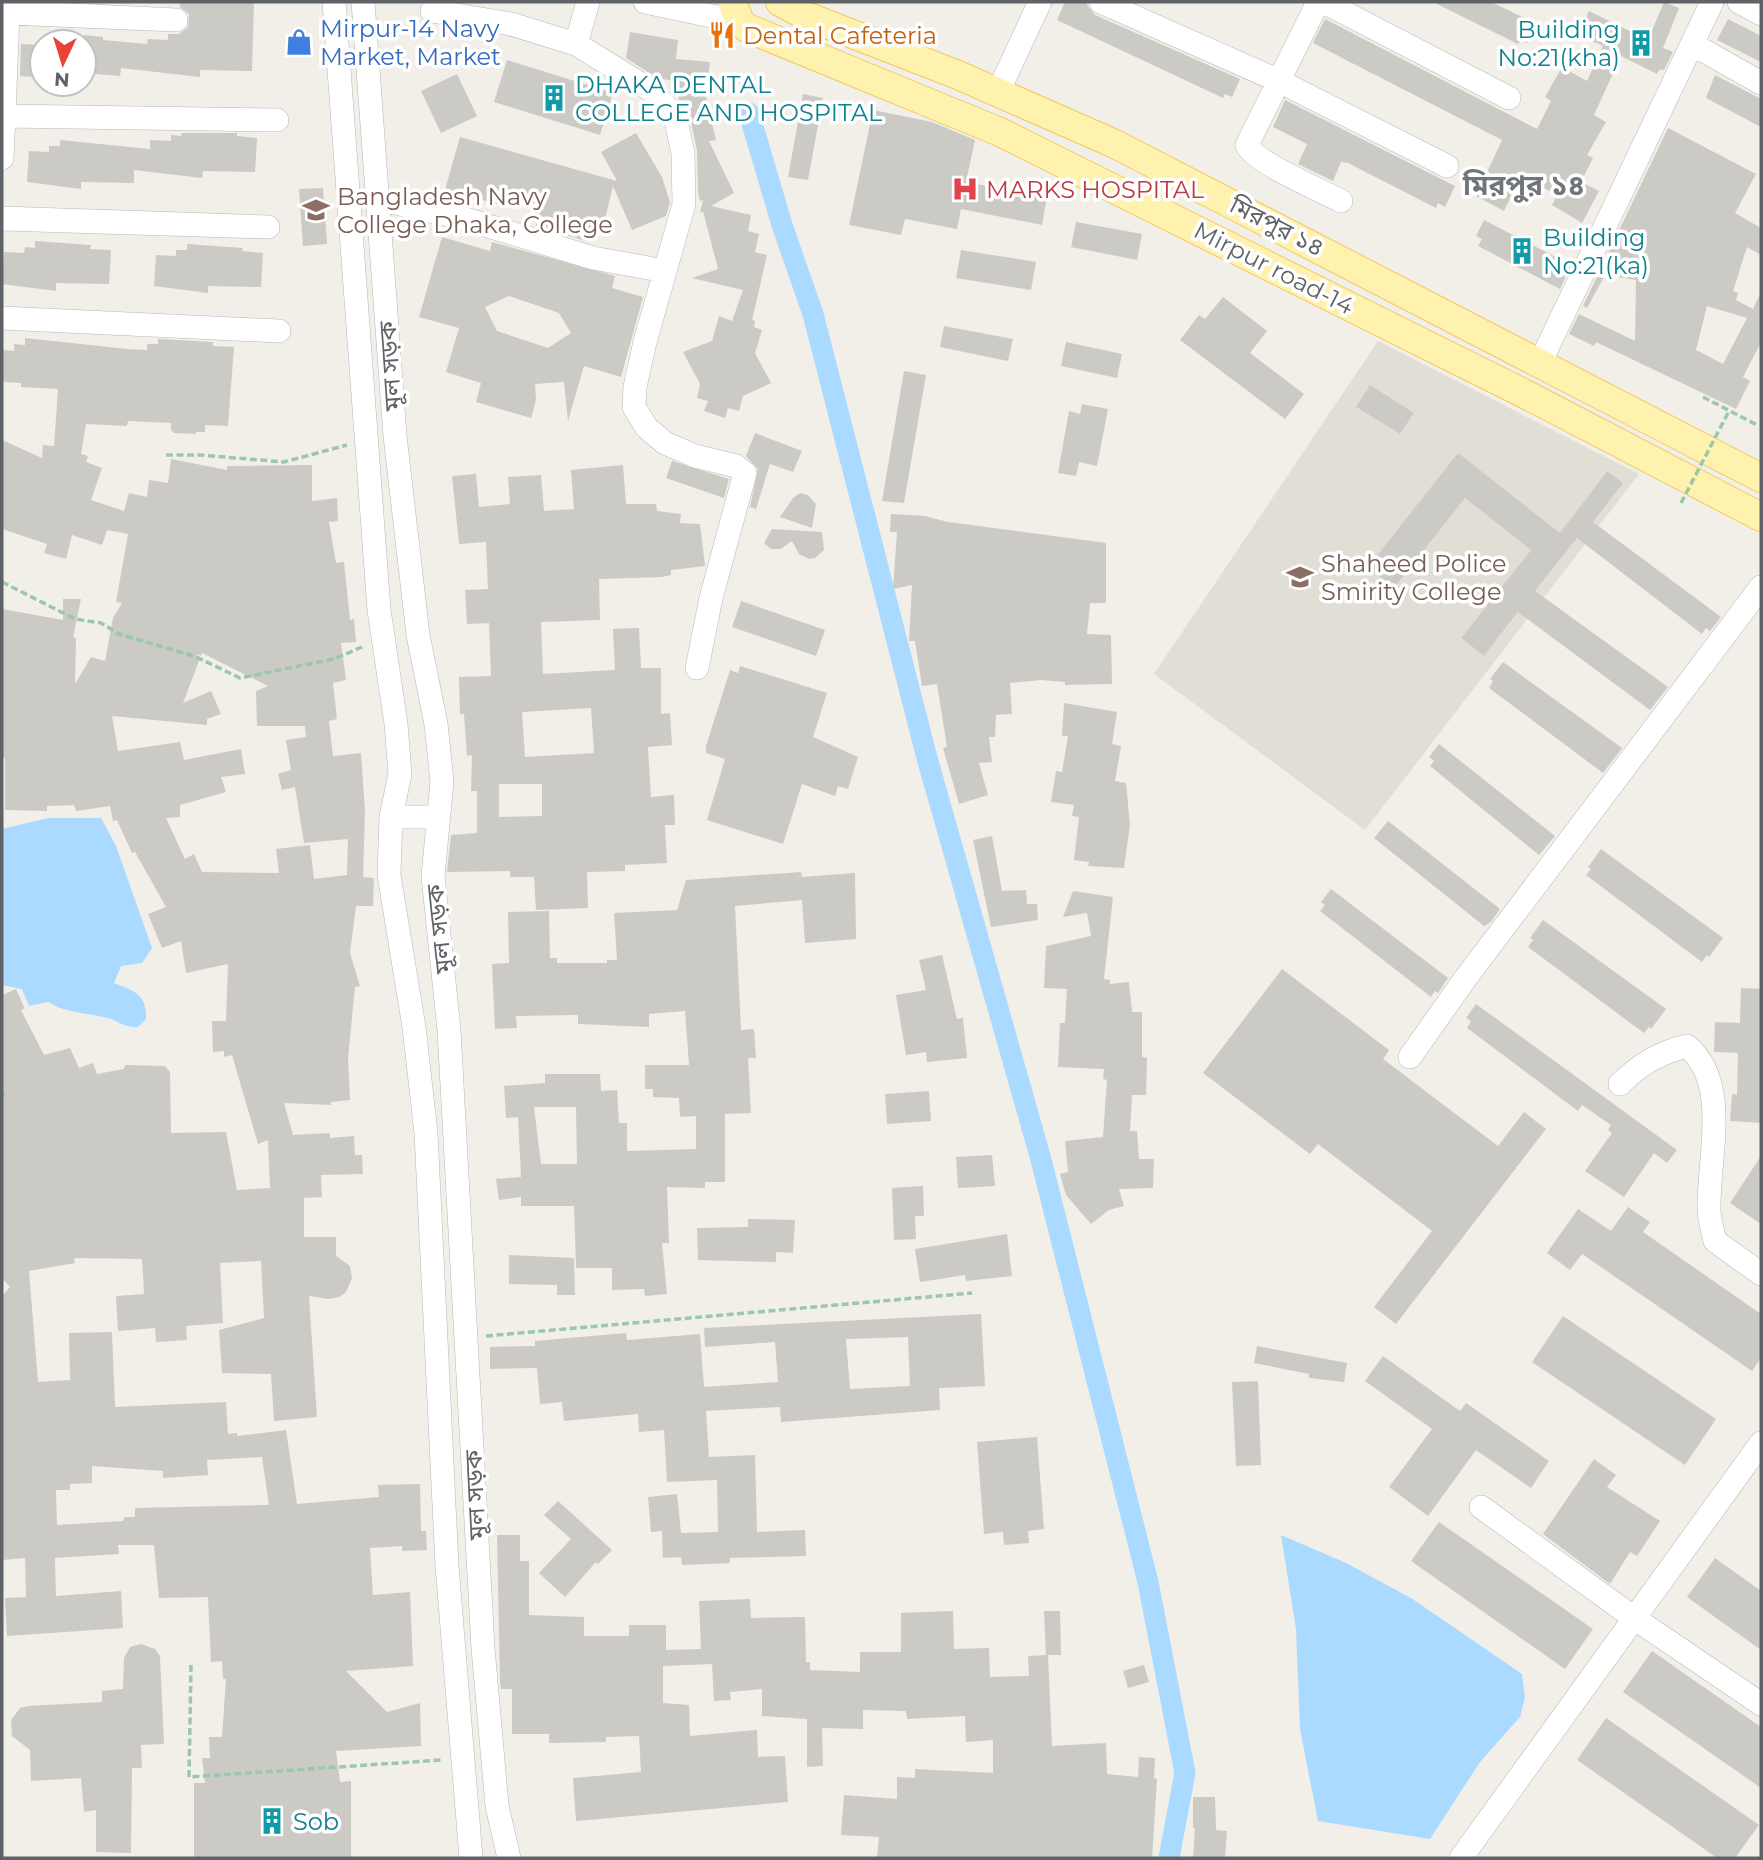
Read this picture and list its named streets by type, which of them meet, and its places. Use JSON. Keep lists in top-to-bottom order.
{
  "streets": {
    "main road": ["মিরপুর ১৪", "Mirpur road-14"],
    "street": ["মূল সড়ক"]
  },
  "districts": ["মিরপুর ১৪"],
  "places": {
    "restaurant": ["Dental Cafeteria"],
    "shop": ["Mirpur-14 Navy Market, Market"],
    "building": [
      "Building No:21(kha)",
      "DHAKA DENTAL COLLEGE AND HOSPITAL",
      "Building No:21(ka)",
      "Sob"
    ],
    "hospital": ["MARKS HOSPITAL"],
    "school or university": ["Bangladesh Navy College Dhaka, College", "Shaheed Police Smirity College"]
  },
  "north": "bottom"
}
